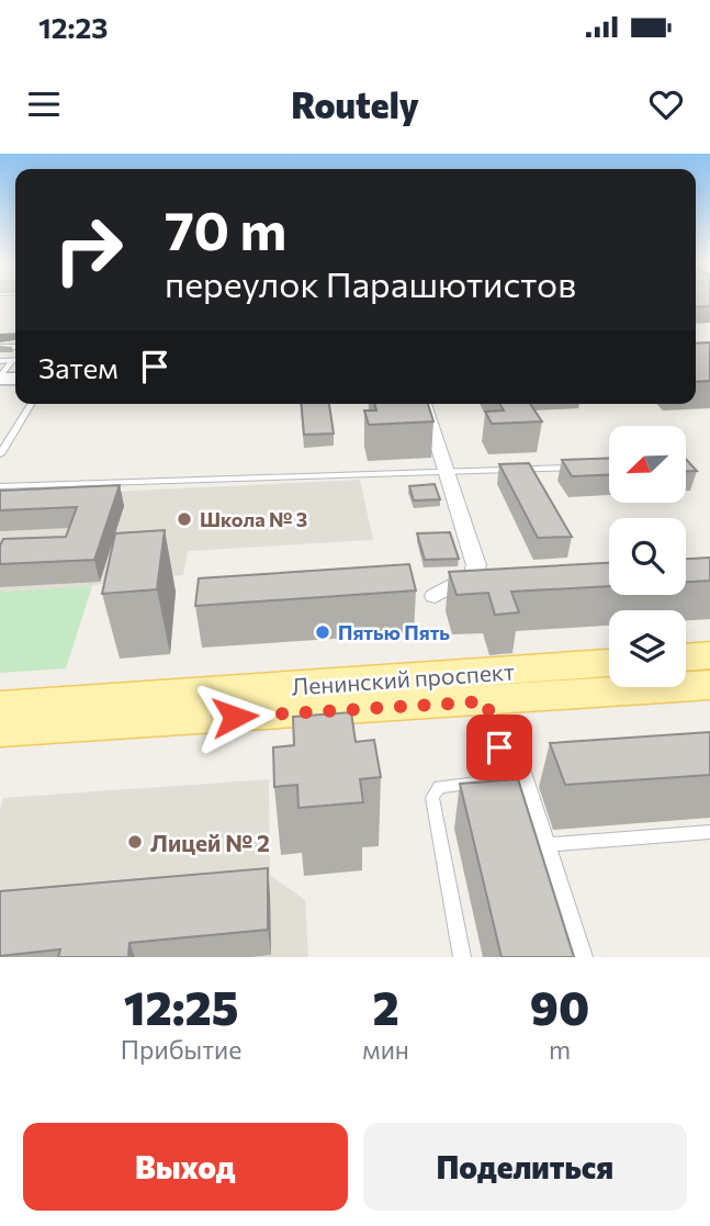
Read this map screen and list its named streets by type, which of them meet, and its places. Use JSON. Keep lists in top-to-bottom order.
{
  "streets": {
    "main road": ["Ленинский проспект"]
  },
  "places": ["Школа № 3", "Пятью Пять", "Лицей № 2"],
  "north": "bottom left",
  "page": {
    "status": "12:23",
    "header": "Routely",
    "turn": ["70 m", "переулок Парашютистов"],
    "then": "Затем",
    "eta": [
      "12:25",
      "Прибытие",
      "2",
      "мин",
      "90",
      "m"
    ],
    "buttons": ["Выход", "Поделиться"]
  }
}
